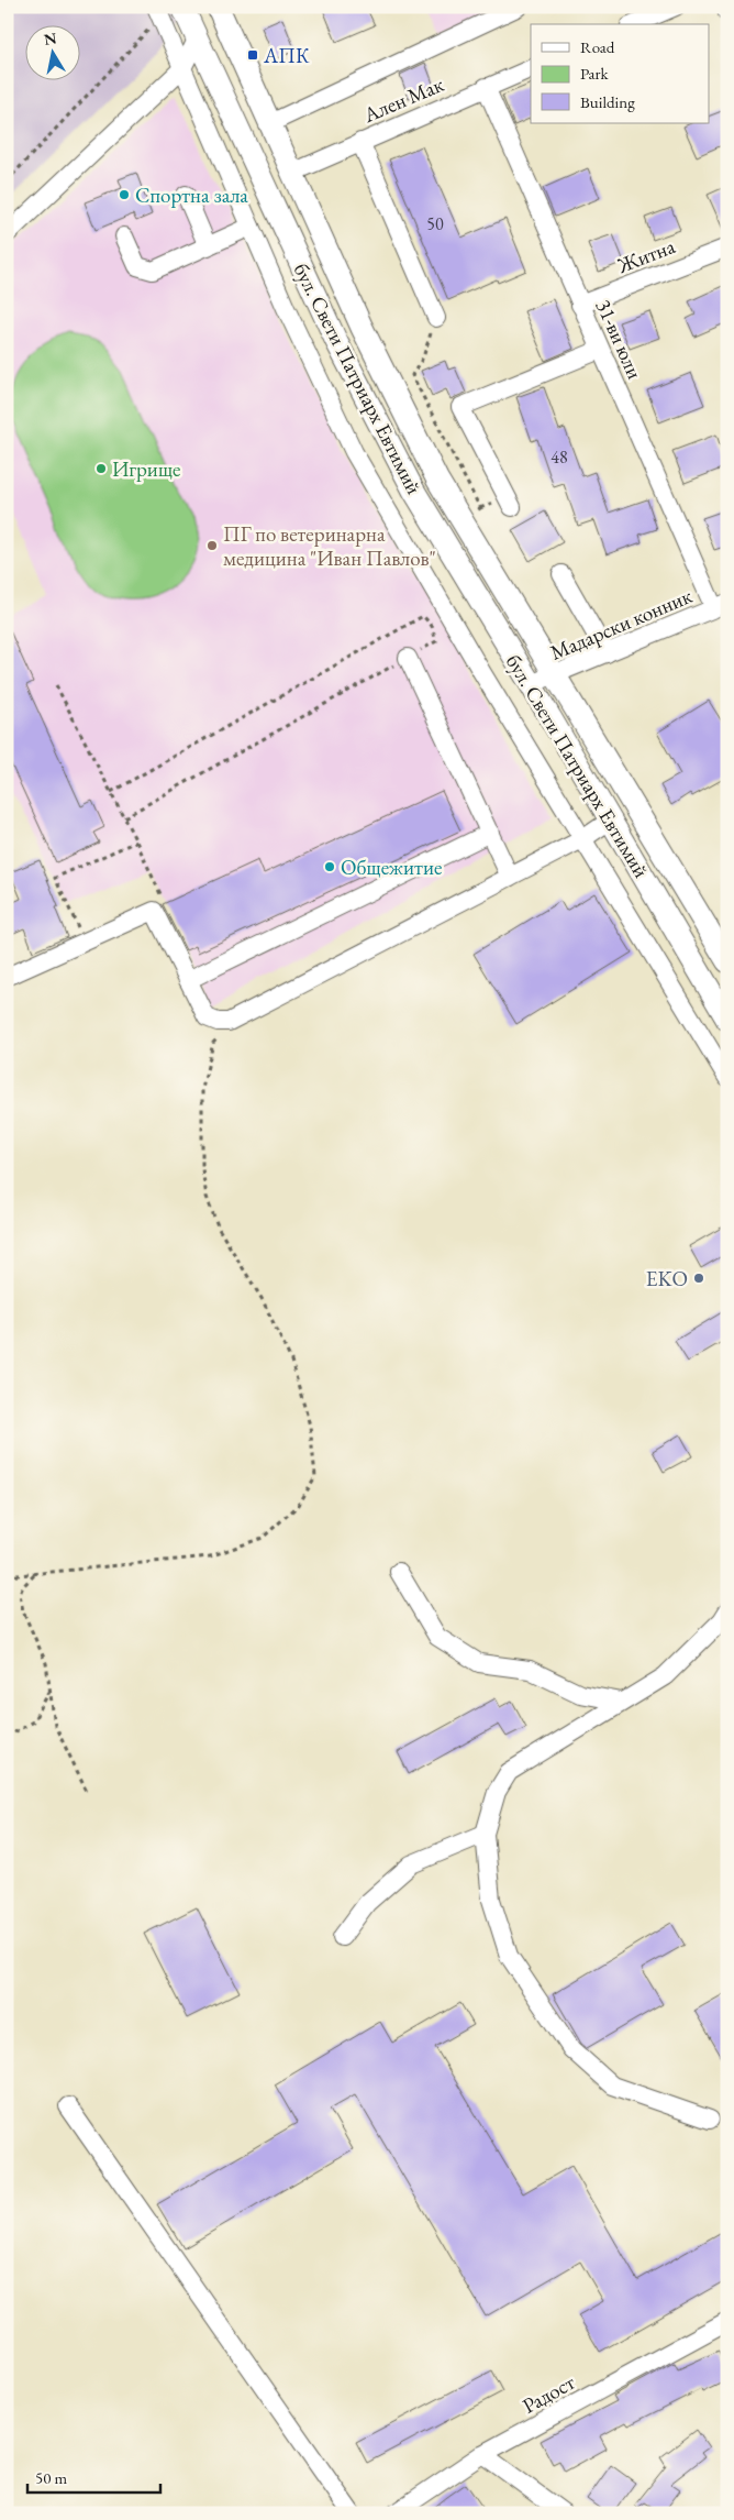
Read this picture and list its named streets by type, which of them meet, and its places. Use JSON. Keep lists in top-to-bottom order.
{
  "streets": {
    "main road": ["бул. Свети Патриарх Евтимий"],
    "street": [
      "Ален Мак",
      "Житна",
      "31-ви юли",
      "Мадарски конник",
      "Радост"
    ]
  },
  "crossings": [
    ["Ален Мак", "31-ви юли"],
    ["Ален Мак", "бул. Свети Патриарх Евтимий"],
    ["Житна", "31-ви юли"],
    ["31-ви юли", "Мадарски конник"],
    ["бул. Свети Патриарх Евтимий", "Мадарски конник"]
  ],
  "places": {
    "transit": ["АПК"],
    "other": [
      "Спортна зала",
      "Игрище",
      "ПГ по ветеринарна медицина \"Иван Павлов\"",
      "Общежитие",
      "EKO"
    ]
  },
  "house_numbers": ["50", "48"],
  "legend": ["Road", "Park", "Building"],
  "scale_bar": "50 m",
  "north": "top"
}
